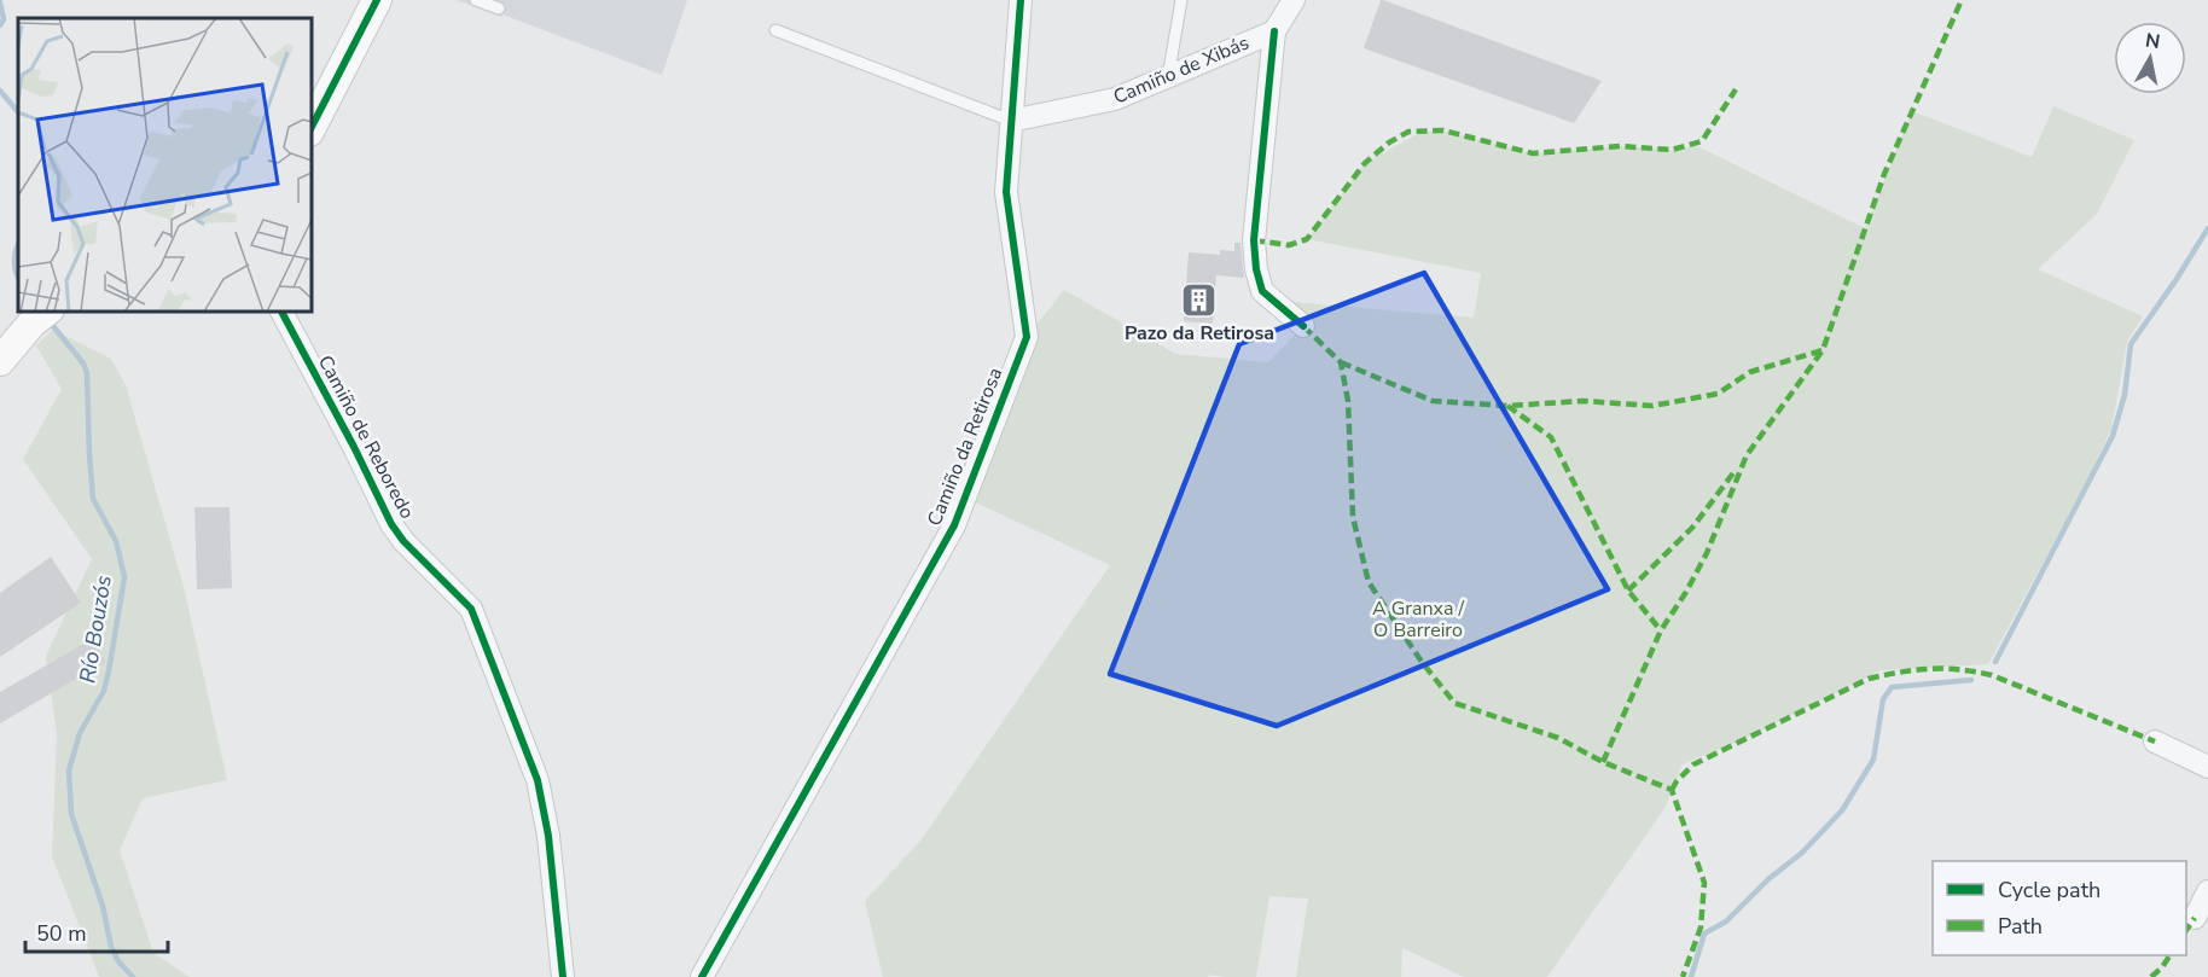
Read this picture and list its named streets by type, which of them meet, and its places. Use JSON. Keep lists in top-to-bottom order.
{
  "streets": {
    "street": ["Camiño de Xibás", "Camiño de Reboredo", "Camiño da Retirosa"]
  },
  "crossings": [
    ["Camiño de Xibás", "Camiño da Retirosa"]
  ],
  "water": ["Río Bouzós"],
  "parks": ["A Granxa / O Barreiro"],
  "places": {
    "building": ["Pazo da Retirosa"]
  },
  "legend": ["Cycle path", "Path"],
  "scale_bar": "50 m",
  "north": "top"
}
